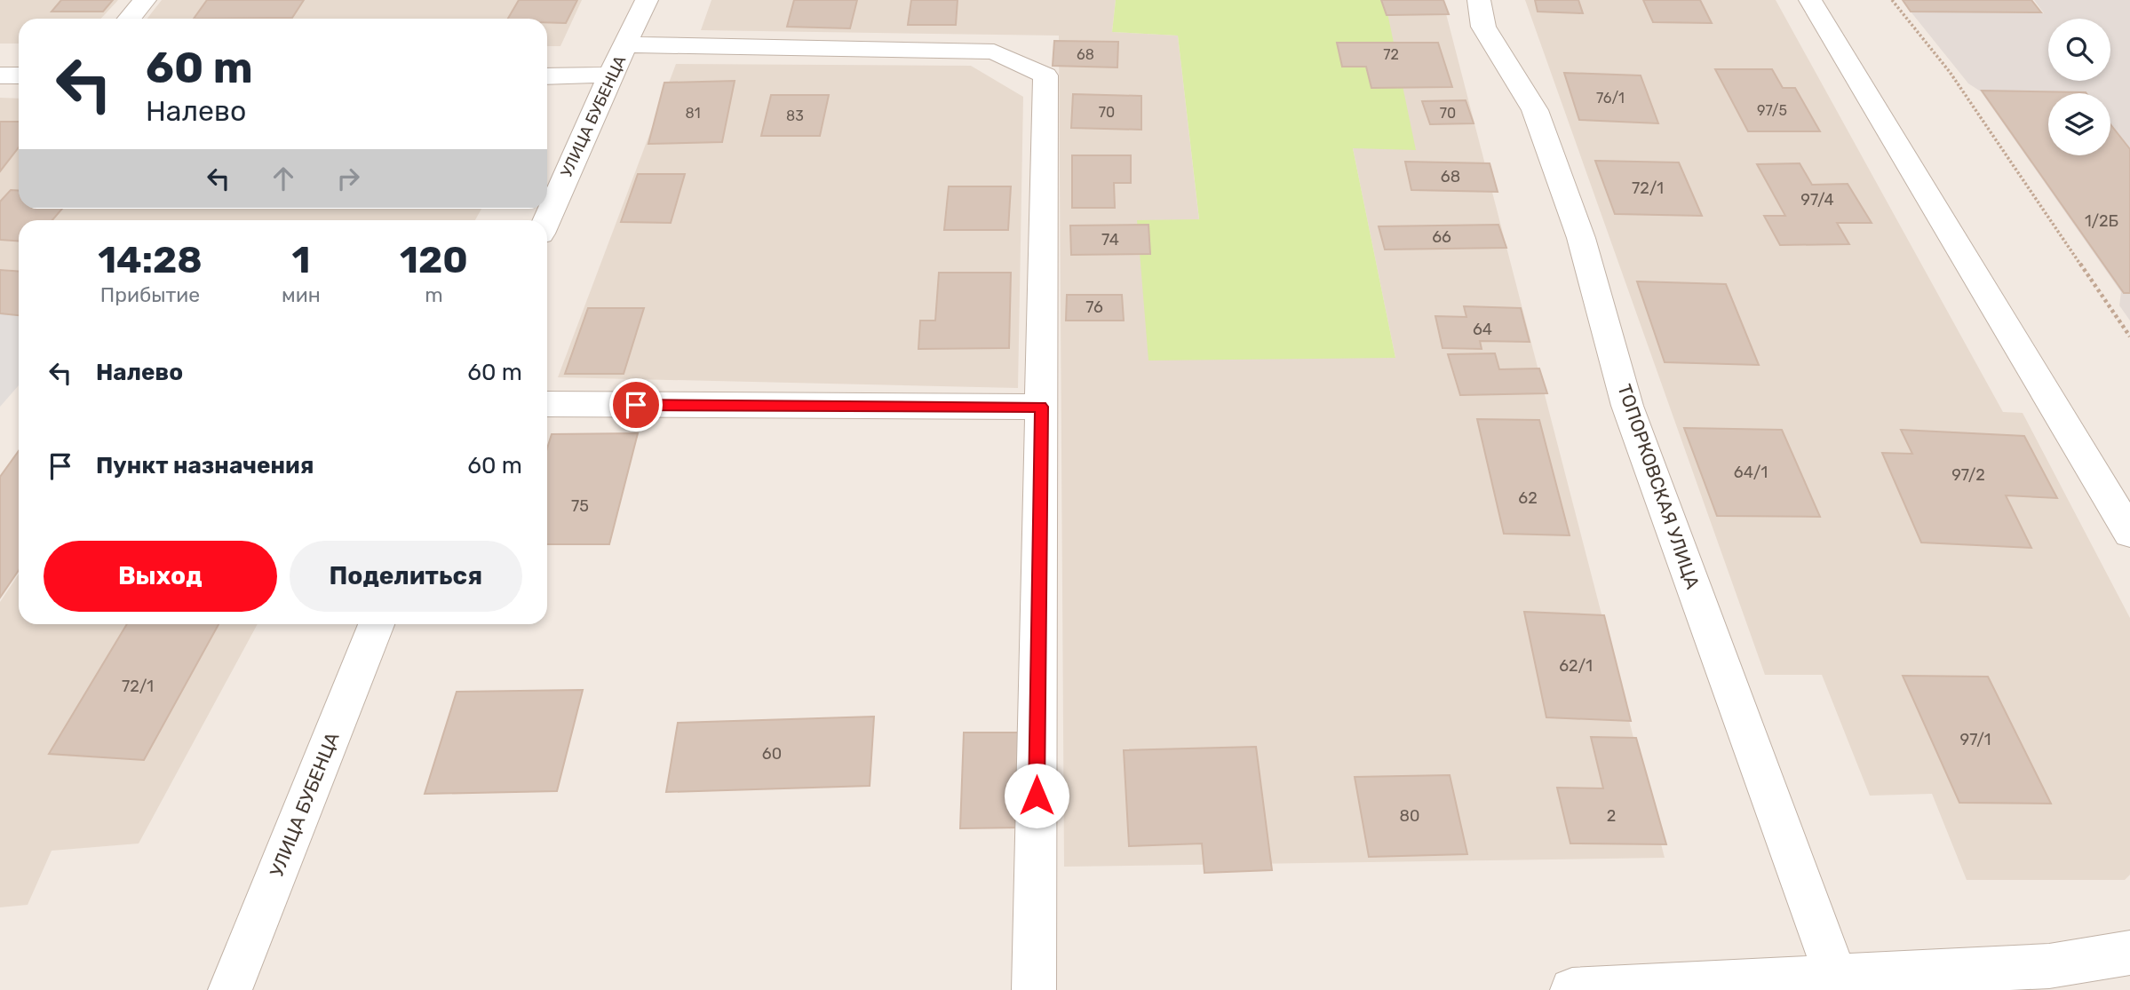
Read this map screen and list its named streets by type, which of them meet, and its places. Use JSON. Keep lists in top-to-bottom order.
{
  "streets": {
    "street": ["УЛИЦА БУБЕНЦА", "ТОПОРКОВСКАЯ УЛИЦА"]
  },
  "house_numbers": [
    "68",
    "72",
    "76/1",
    "97/5",
    "70",
    "81",
    "70",
    "83",
    "68",
    "72/1",
    "97/4",
    "1/2Б",
    "66",
    "74",
    "76",
    "64",
    "64/1",
    "97/2",
    "62",
    "75",
    "62/1",
    "72/1",
    "97/1",
    "60",
    "80",
    "2"
  ],
  "page": {
    "turn": ["60 m", "Налево"],
    "eta": [
      "14:28",
      "Прибытие",
      "1",
      "мин",
      "120",
      "m"
    ],
    "list": [
      {
        "name": "Налево",
        "value": "60 m"
      },
      {
        "name": "Пункт назначения",
        "value": "60 m"
      }
    ],
    "buttons": ["Выход", "Поделиться"]
  }
}
